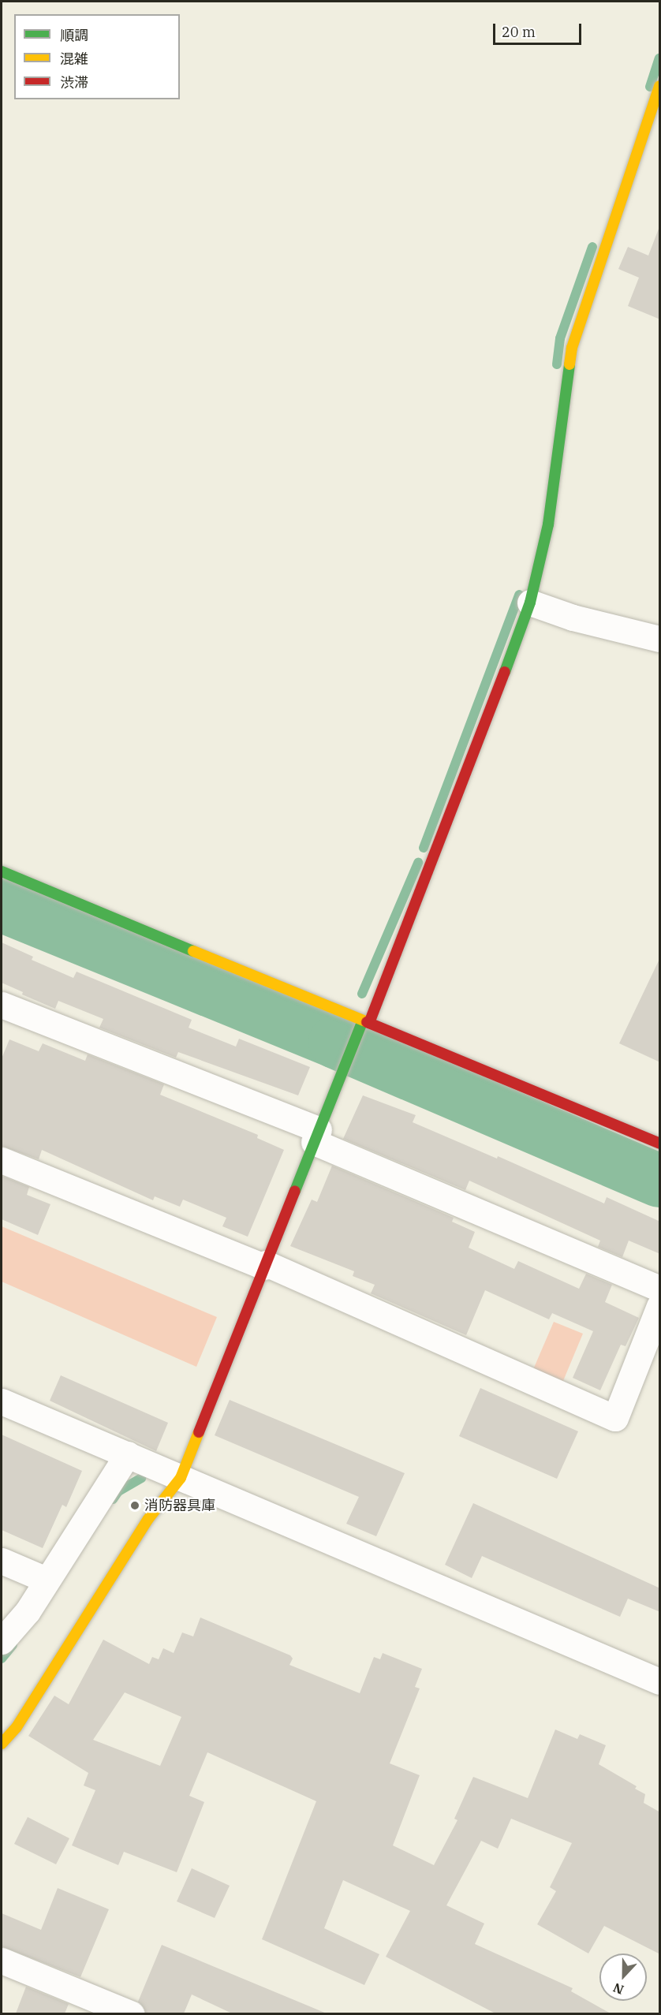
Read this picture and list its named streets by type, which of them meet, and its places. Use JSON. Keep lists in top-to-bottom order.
{
  "places": ["消防器具庫"],
  "legend": ["順調", "混雑", "渋滞"],
  "scale_bar": "20 m",
  "north": "bottom"
}
